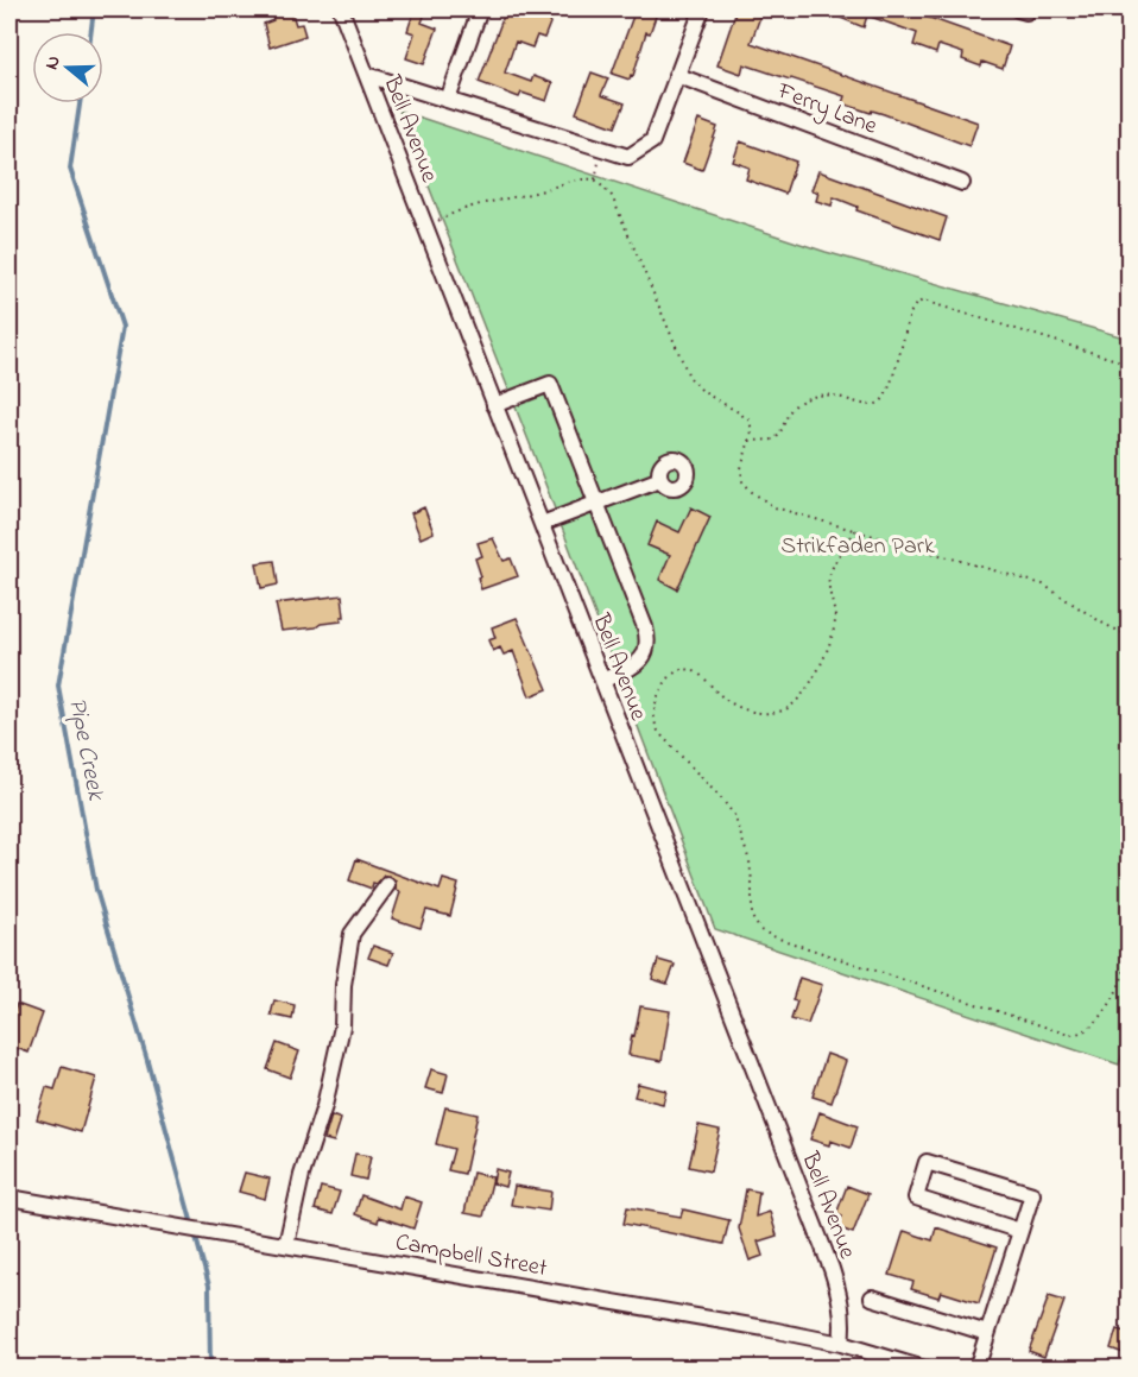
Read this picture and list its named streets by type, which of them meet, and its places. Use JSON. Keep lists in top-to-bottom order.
{
  "streets": {
    "street": ["Ferry Lane", "Bell Avenue", "Campbell Street"]
  },
  "crossings": [
    ["Bell Avenue", "Campbell Street"]
  ],
  "water": ["Pipe Creek"],
  "parks": ["Strikfaden Park"],
  "north": "left"
}
